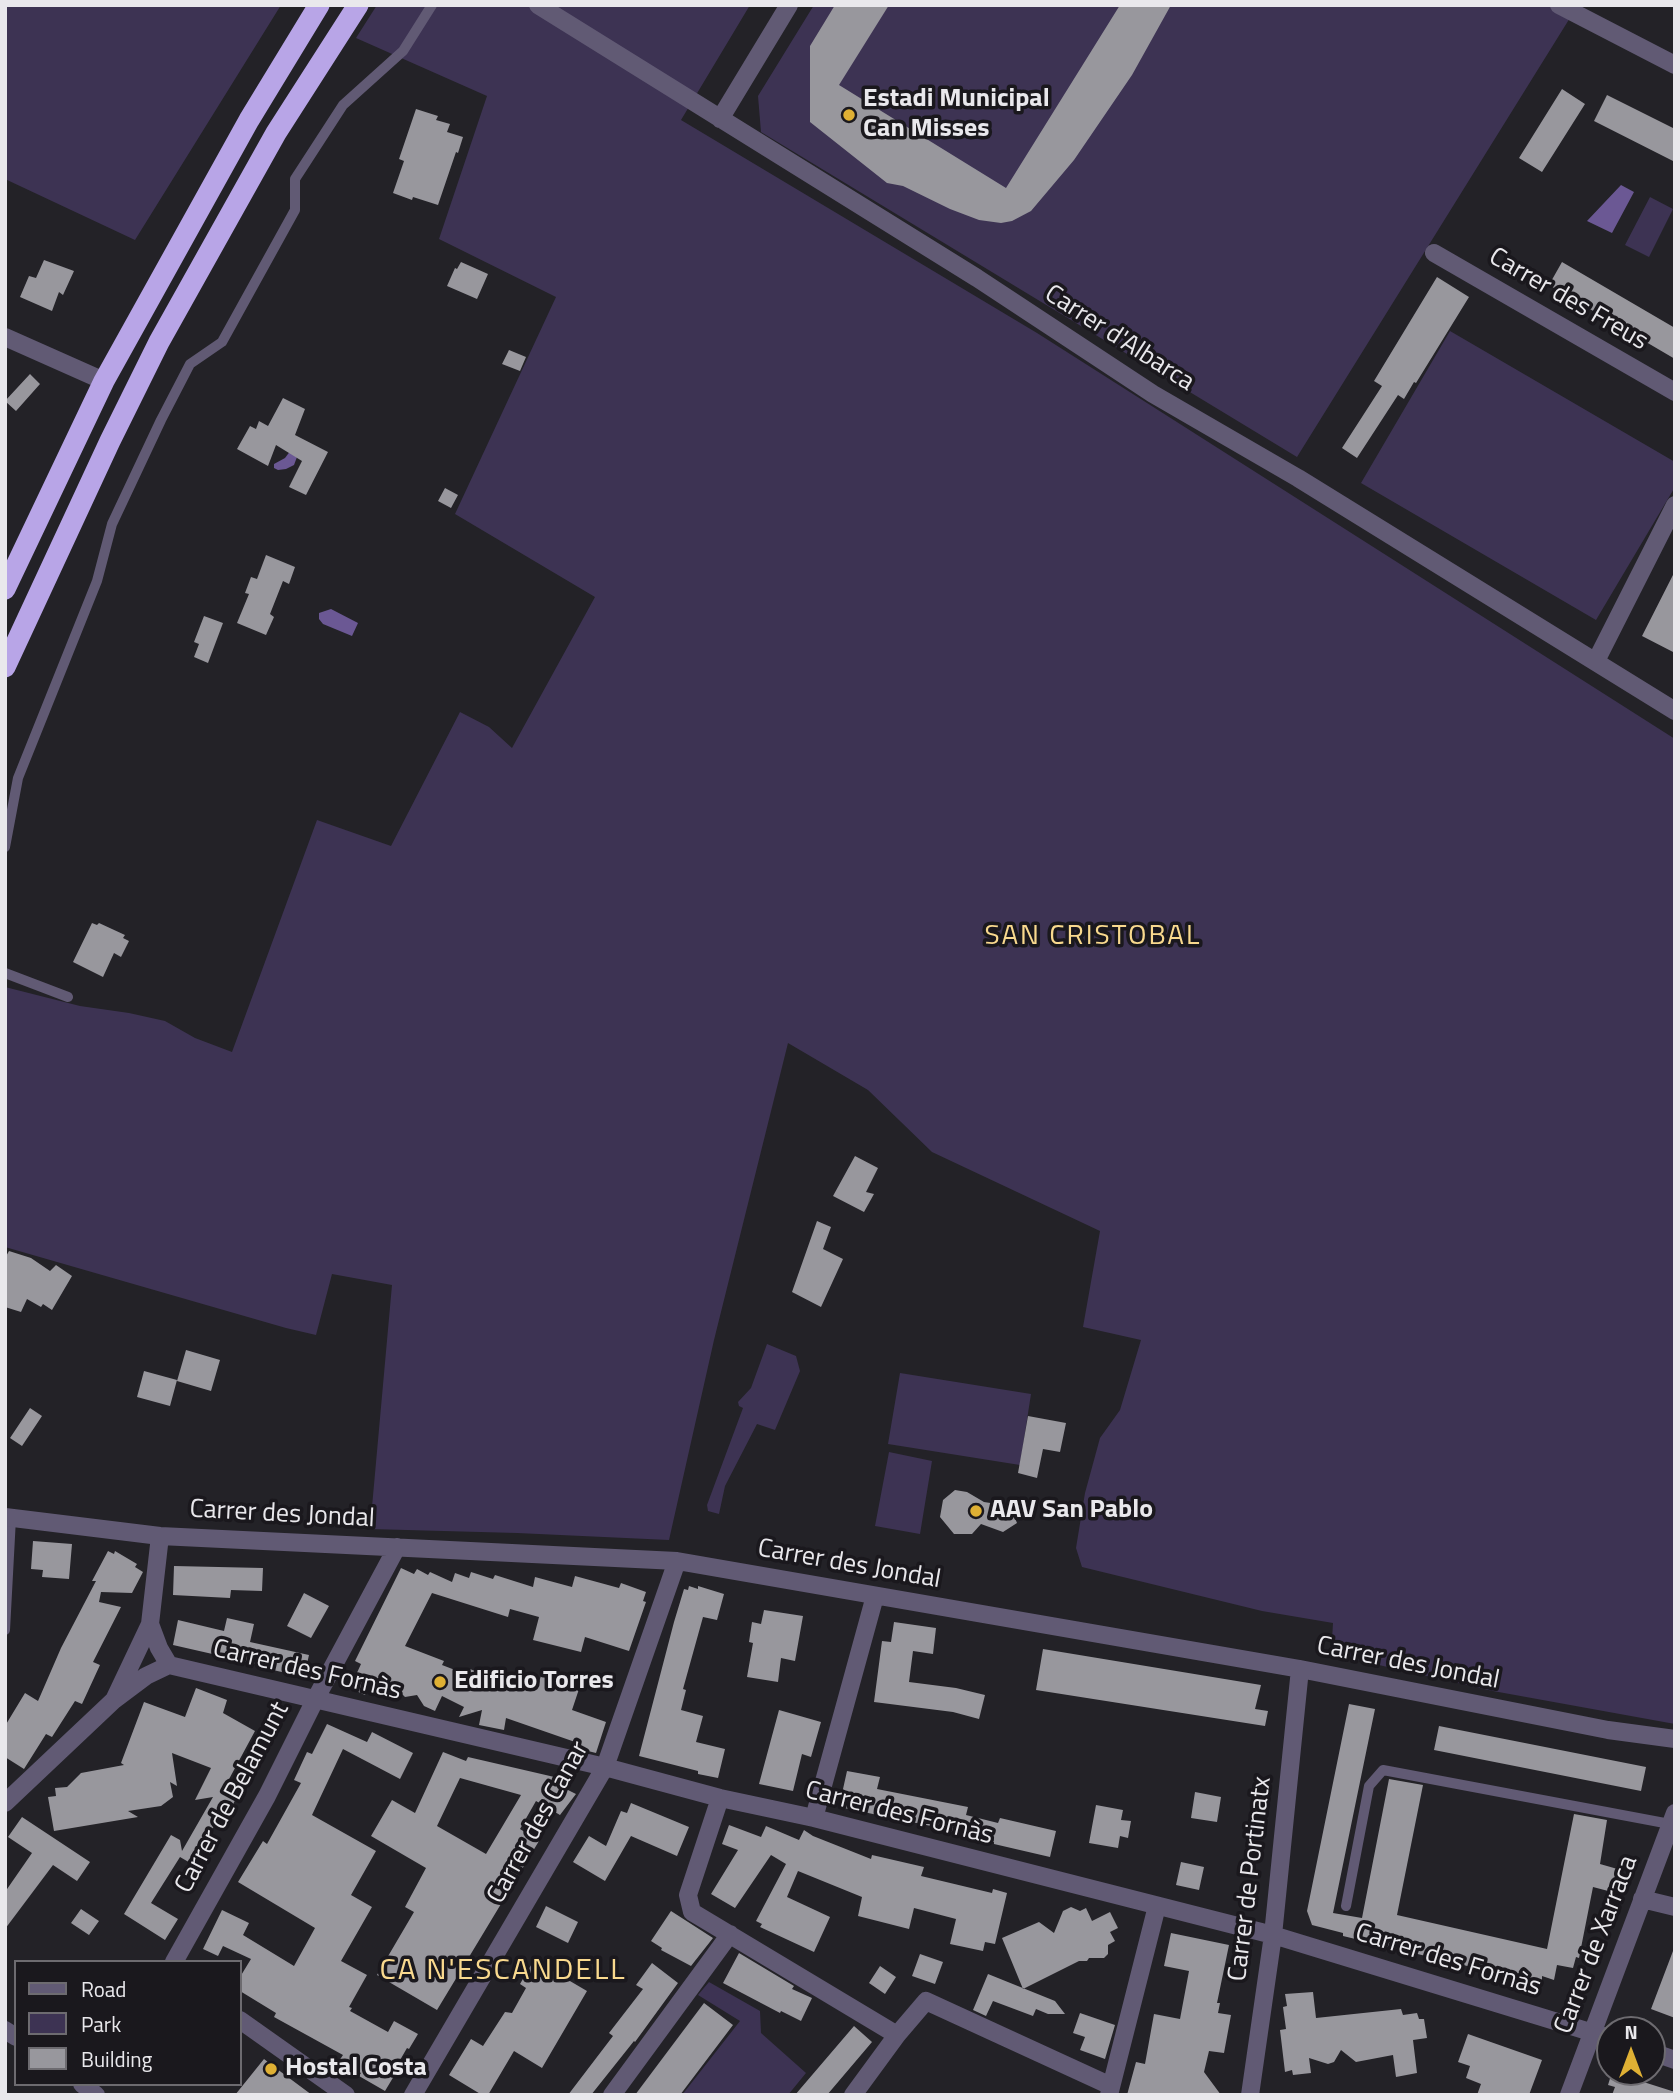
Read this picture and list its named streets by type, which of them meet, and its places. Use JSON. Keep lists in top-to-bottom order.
{
  "streets": {
    "street": [
      "Carrer des Freus",
      "Carrer d'Albarca",
      "Carrer des Jondal",
      "Carrer des Fornàs",
      "Carrer de Belamunt",
      "Carrer des Canar",
      "Carrer de Portinatx",
      "Carrer de Xarraca"
    ]
  },
  "crossings": [
    ["Carrer des Jondal", "Carrer de Belamunt"],
    ["Carrer des Jondal", "Carrer des Canar"],
    ["Carrer des Jondal", "Carrer de Portinatx"],
    ["Carrer des Fornàs", "Carrer de Belamunt"],
    ["Carrer des Fornàs", "Carrer des Canar"],
    ["Carrer des Fornàs", "Carrer de Portinatx"],
    ["Carrer des Fornàs", "Carrer de Xarraca"]
  ],
  "districts": ["SAN CRISTOBAL", "CA N'ESCANDELL"],
  "places": [
    "Estadi Municipal Can Misses",
    "AAV San Pablo",
    "Edificio Torres",
    "Hostal Costa"
  ],
  "legend": ["Road", "Park", "Building"],
  "north": "top"
}
